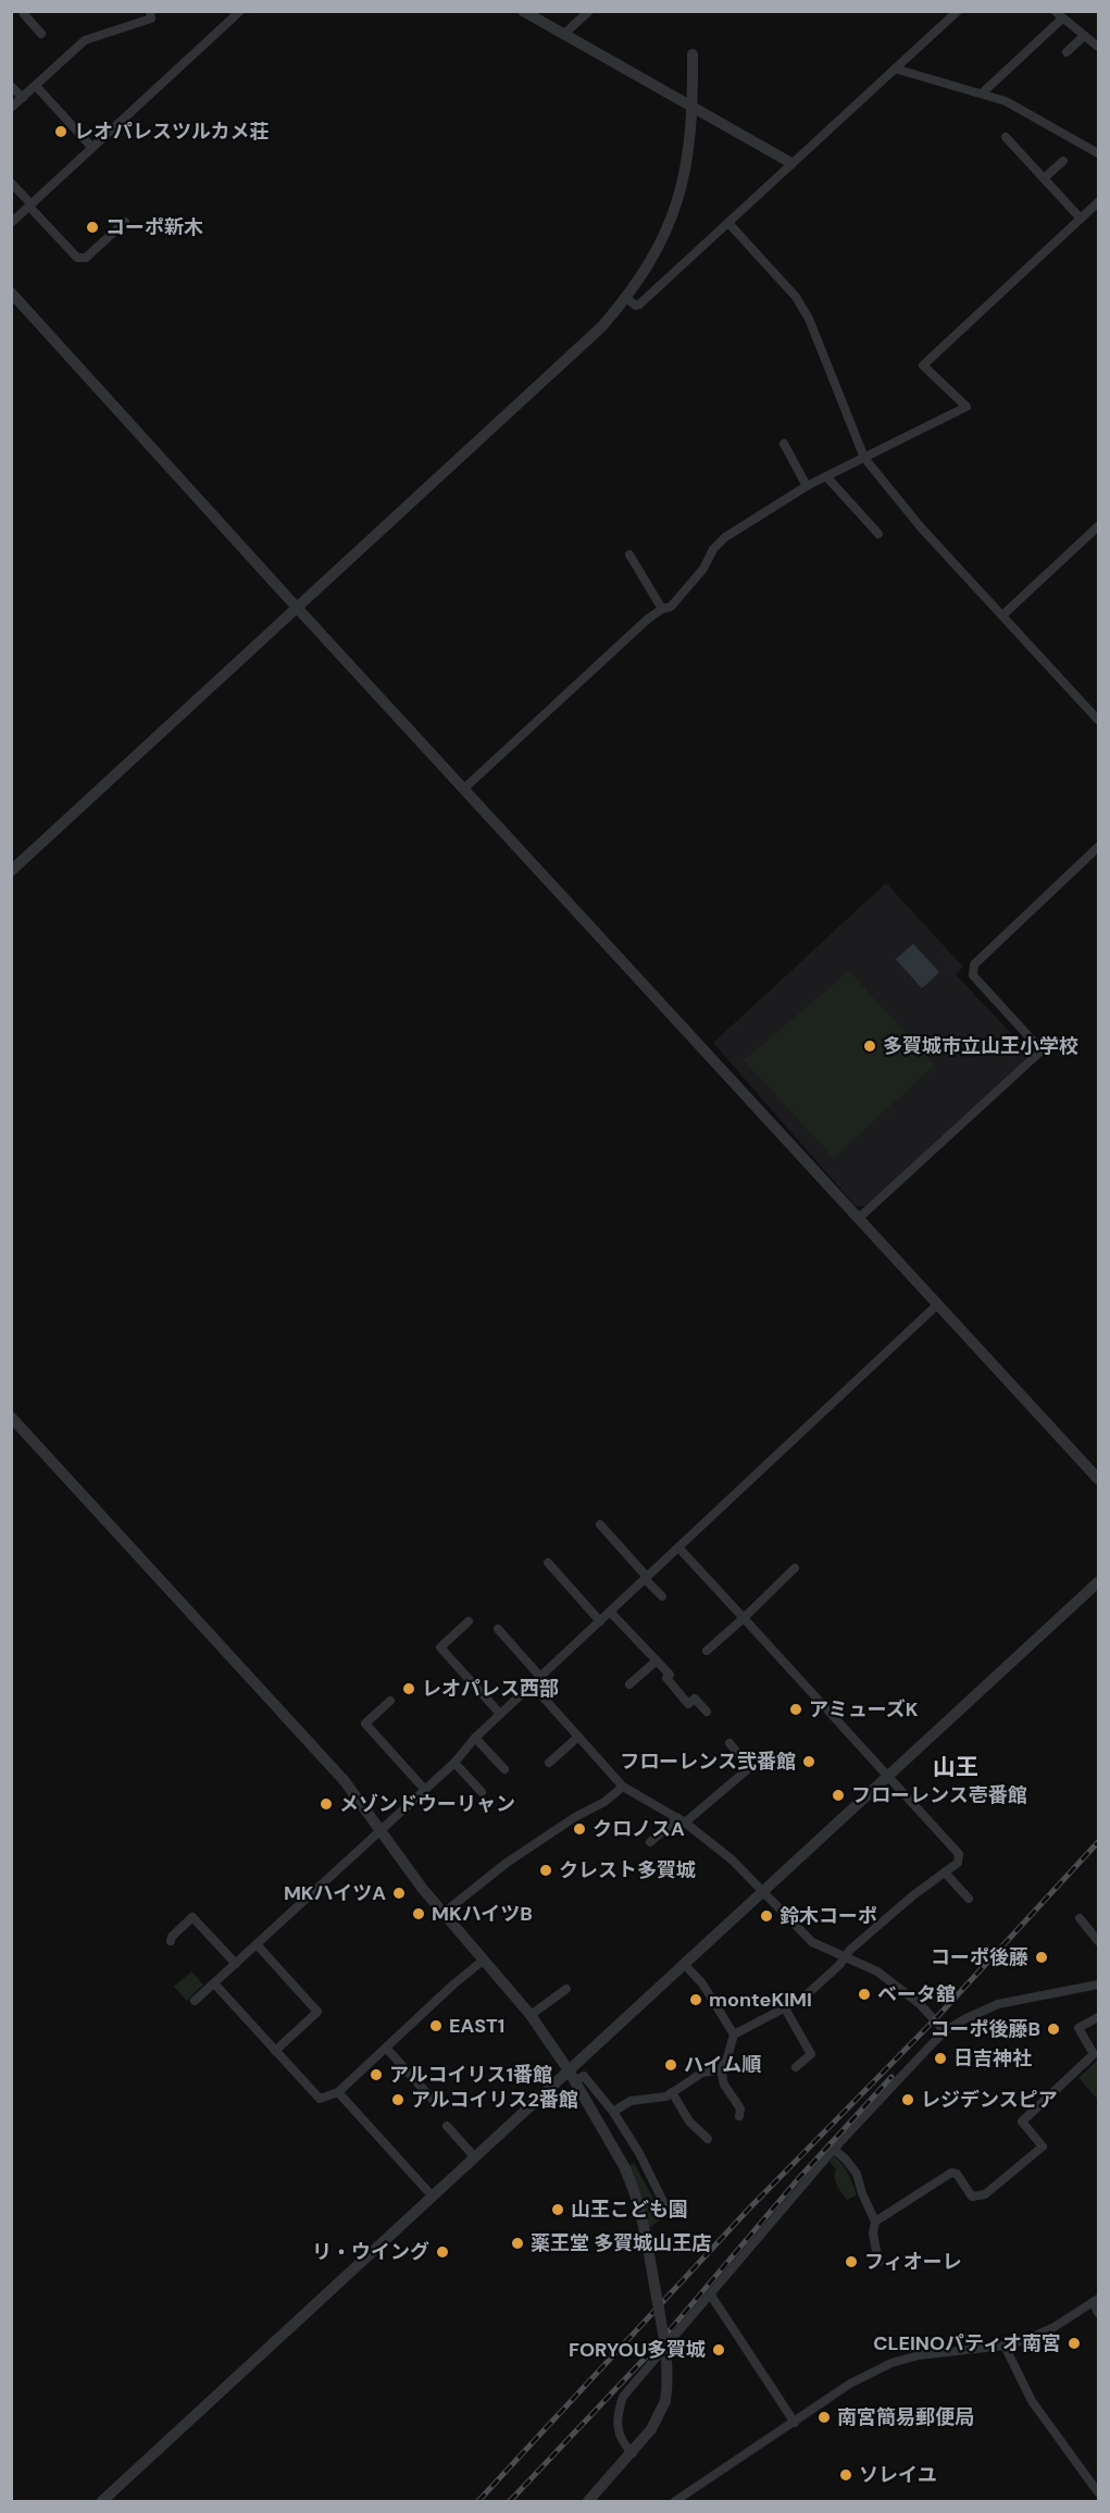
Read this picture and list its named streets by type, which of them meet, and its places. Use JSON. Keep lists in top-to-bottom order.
{
  "districts": ["山王"],
  "places": [
    "レオパレスツルカメ荘",
    "コーポ新木",
    "多賀城市立山王小学校",
    "レオパレス西部",
    "アミューズK",
    "フローレンス弐番館",
    "フローレンス壱番館",
    "メゾンドウーリャン",
    "クロノスA",
    "クレスト多賀城",
    "MKハイツA",
    "MKハイツB",
    "鈴木コーポ",
    "コーポ後藤",
    "ベータ舘",
    "monteKIMI",
    "EAST1",
    "コーポ後藤B",
    "日吉神社",
    "ハイム順",
    "アルコイリス1番館",
    "アルコイリス2番館",
    "レジデンスピア",
    "山王こども園",
    "薬王堂 多賀城山王店",
    "リ・ウイング",
    "フィオーレ",
    "CLEINOパティオ南宮",
    "FORYOU多賀城",
    "南宮簡易郵便局",
    "ソレイユ"
  ]
}
